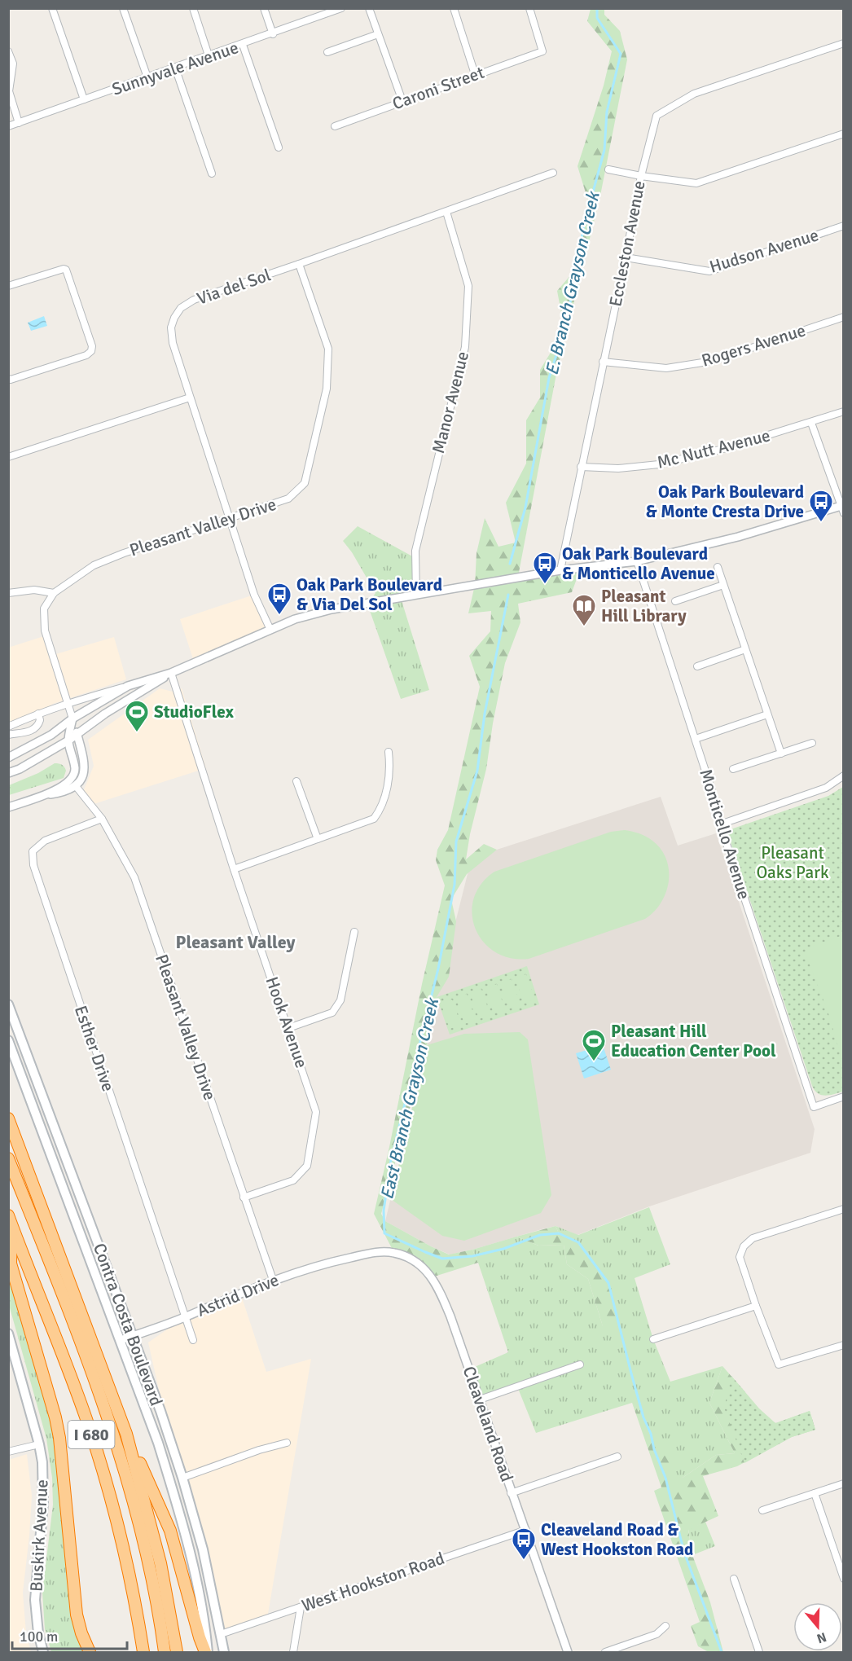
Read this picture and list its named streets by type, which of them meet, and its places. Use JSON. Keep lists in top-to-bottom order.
{
  "streets": {
    "highway": ["I 680"],
    "main road": ["Contra Costa Boulevard", "Buskirk Avenue"],
    "street": [
      "Sunnyvale Avenue",
      "Caroni Street",
      "Eccleston Avenue",
      "Hudson Avenue",
      "Via del Sol",
      "Rogers Avenue",
      "Manor Avenue",
      "Mc Nutt Avenue",
      "Pleasant Valley Drive",
      "Monticello Avenue",
      "Hook Avenue",
      "Esther Drive",
      "Astrid Drive",
      "Cleaveland Road",
      "West Hookston Road"
    ]
  },
  "crossings": [
    ["Eccleston Avenue", "Hudson Avenue"],
    ["Eccleston Avenue", "Rogers Avenue"],
    ["Eccleston Avenue", "Mc Nutt Avenue"],
    ["Via del Sol", "Manor Avenue"],
    ["Via del Sol", "Pleasant Valley Drive"],
    ["Pleasant Valley Drive", "Hook Avenue"],
    ["Pleasant Valley Drive", "Esther Drive"],
    ["Pleasant Valley Drive", "Astrid Drive"],
    ["Esther Drive", "Astrid Drive"],
    ["Astrid Drive", "Contra Costa Boulevard"],
    ["Astrid Drive", "Cleaveland Road"],
    ["Contra Costa Boulevard", "West Hookston Road"],
    ["Cleaveland Road", "West Hookston Road"]
  ],
  "districts": ["Pleasant Valley"],
  "water": ["E. Branch Grayson Creek", "East Branch Grayson Creek"],
  "parks": ["Pleasant Oaks Park"],
  "places": {
    "bus stop": [
      "Oak Park Boulevard & Monte Cresta Drive",
      "Oak Park Boulevard & Monticello Avenue",
      "Oak Park Boulevard & Via Del Sol",
      "Cleaveland Road & West Hookston Road"
    ],
    "library": ["Pleasant Hill Library"],
    "sports": ["StudioFlex", "Pleasant Hill Education Center Pool"]
  },
  "scale_bar": "100 m",
  "north": "bottom"
}
